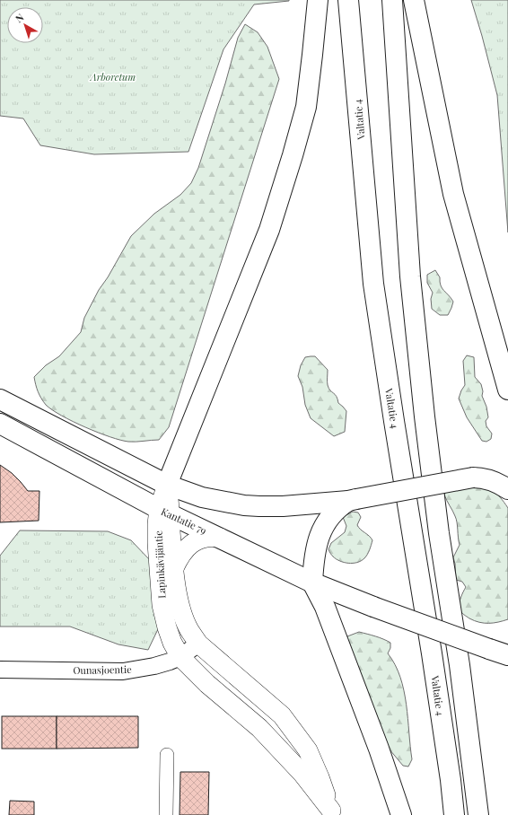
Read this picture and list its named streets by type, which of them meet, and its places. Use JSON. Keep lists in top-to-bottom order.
{
  "streets": {
    "main road": ["Valtatie 4", "Kantatie 79", "Lapinkävijäntie"],
    "street": ["Ounasjoentie"]
  },
  "crossings": [
    ["Kantatie 79", "Lapinkävijäntie"],
    ["Lapinkävijäntie", "Ounasjoentie"]
  ],
  "parks": ["Arboretum"],
  "north": "top left"
}
